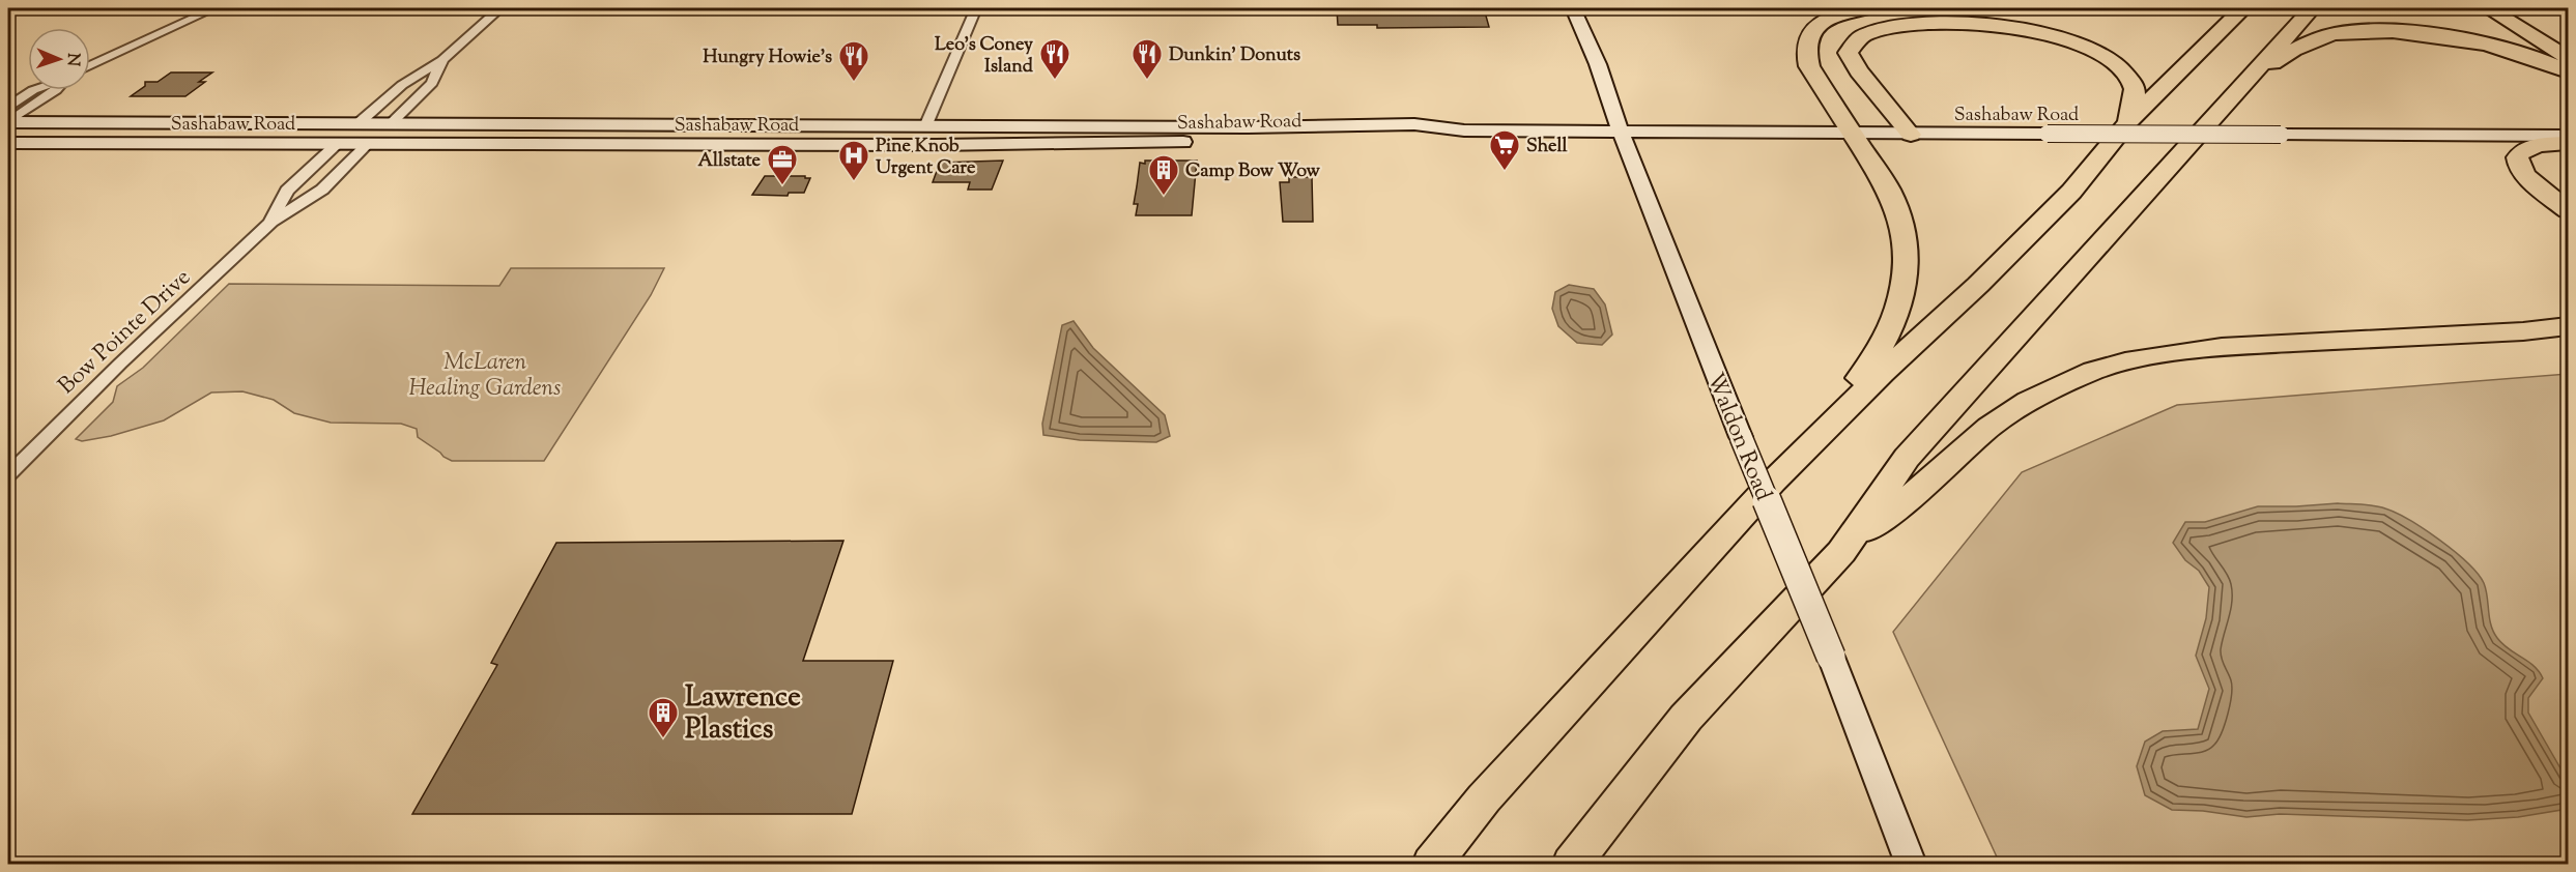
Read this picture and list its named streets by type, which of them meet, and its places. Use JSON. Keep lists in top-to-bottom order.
{
  "streets": {
    "main road": ["Sashabaw Road", "Waldon Road"],
    "street": ["Bow Pointe Drive"]
  },
  "crossings": [
    ["Sashabaw Road", "Bow Pointe Drive"],
    ["Sashabaw Road", "Waldon Road"]
  ],
  "parks": ["McLaren Healing Gardens"],
  "places": {
    "restaurant": ["Leo's Coney Island", "Dunkin' Donuts", "Hungry Howie's"],
    "supermarket": ["Shell"],
    "hospital": ["Pine Knob Urgent Care"],
    "office": ["Allstate"],
    "building": ["Camp Bow Wow", "Lawrence Plastics"]
  },
  "north": "right"
}
